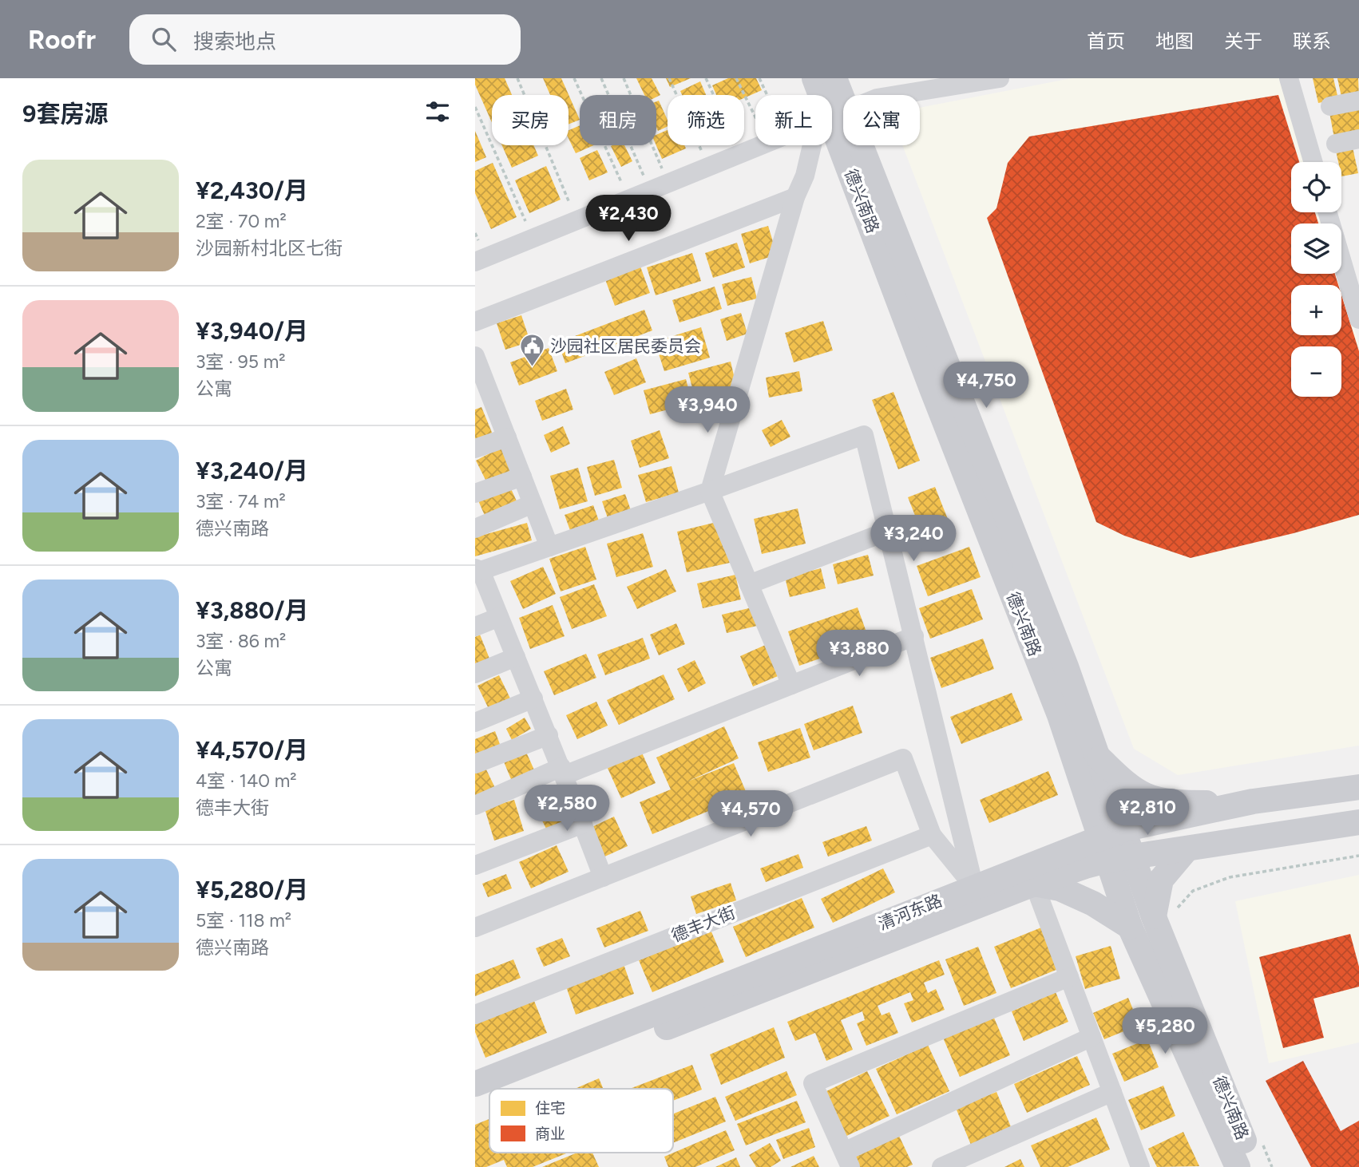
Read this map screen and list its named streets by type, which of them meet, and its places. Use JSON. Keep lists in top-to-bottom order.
{
  "streets": {
    "main road": ["德兴南路", "清河东路"],
    "street": ["德丰大街"]
  },
  "crossings": [
    ["德兴南路", "清河东路"]
  ],
  "places": {
    "public building": ["沙园社区居民委员会"]
  },
  "legend": ["住宅", "商业"],
  "page": {
    "header": "Roofr",
    "search": "搜索地点",
    "nav": [
      "首页",
      "地图",
      "关于",
      "联系"
    ],
    "heading": "9套房源",
    "chip": [
      "买房",
      "租房",
      "筛选",
      "新上",
      "公寓"
    ],
    "list": [
      {
        "name": "¥2,430/月",
        "note": "2室 · 70 m² · 沙园新村北区七街"
      },
      {
        "name": "¥3,940/月",
        "note": "3室 · 95 m² · 公寓"
      },
      {
        "name": "¥3,240/月",
        "note": "3室 · 74 m² · 德兴南路"
      },
      {
        "name": "¥3,880/月",
        "note": "3室 · 86 m² · 公寓"
      },
      {
        "name": "¥4,570/月",
        "note": "4室 · 140 m² · 德丰大街"
      },
      {
        "name": "¥5,280/月",
        "note": "5室 · 118 m² · 德兴南路"
      }
    ],
    "map_buttons": ["+", "−"],
    "price": [
      "¥2,430",
      "¥4,750",
      "¥3,940",
      "¥3,240",
      "¥3,880",
      "¥2,580",
      "¥2,810",
      "¥4,570",
      "¥5,280"
    ]
  }
}
